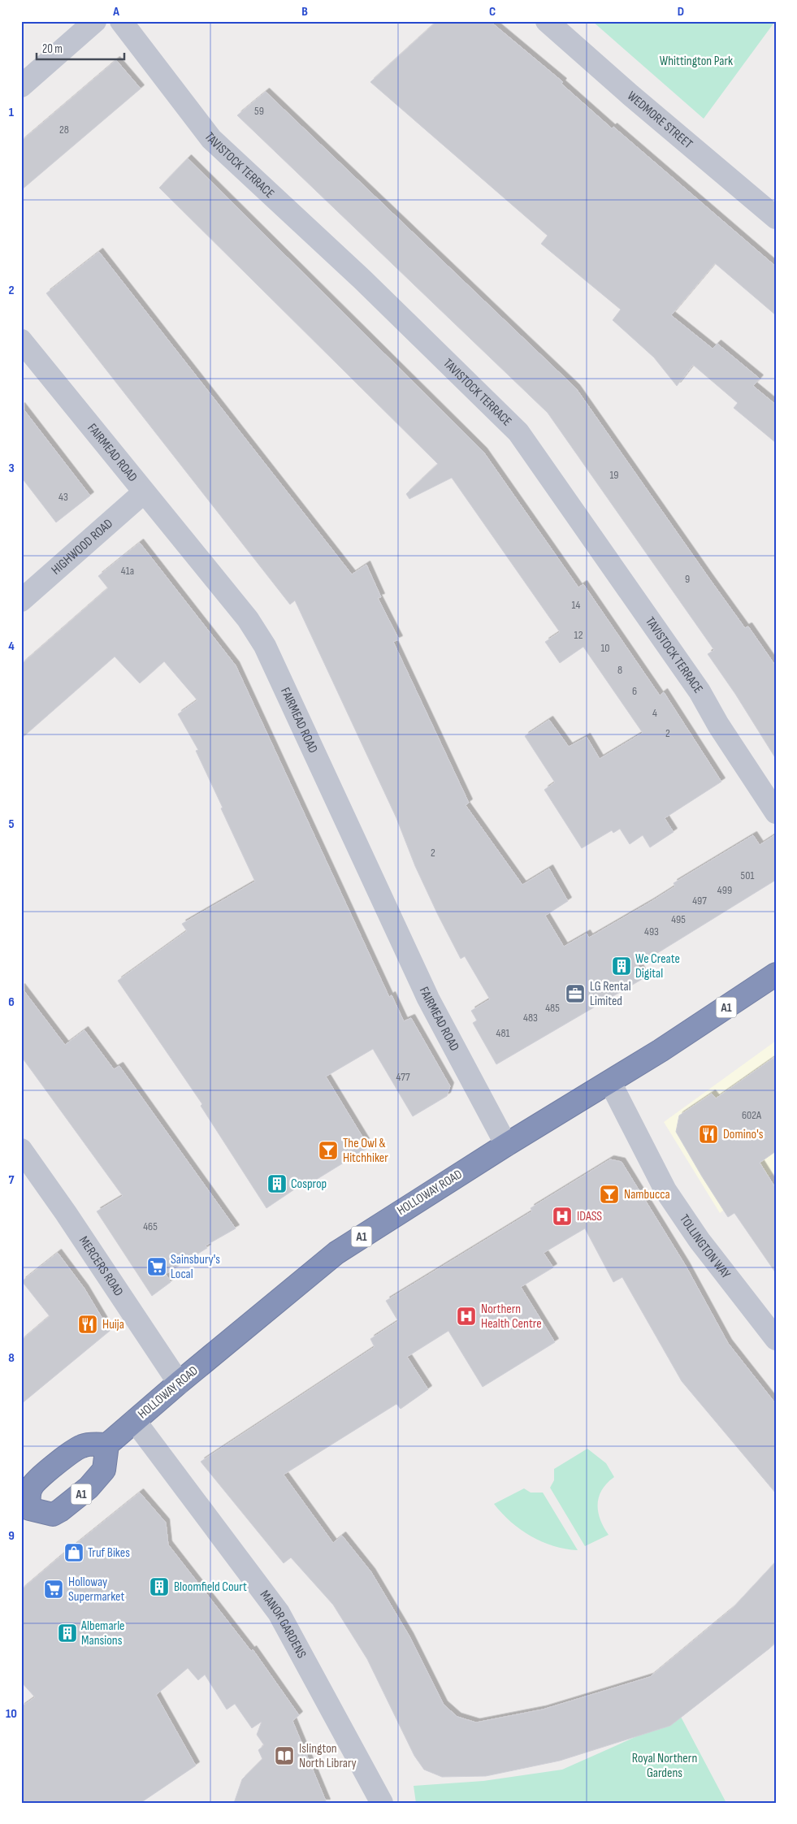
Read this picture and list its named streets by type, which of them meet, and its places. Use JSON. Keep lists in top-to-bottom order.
{
  "streets": {
    "highway": ["A1", "HOLLOWAY ROAD"],
    "street": [
      "WEDMORE STREET",
      "TAVISTOCK TERRACE",
      "FAIRMEAD ROAD",
      "HIGHWOOD ROAD",
      "TOLLINGTON WAY",
      "MERCERS ROAD",
      "MANOR GARDENS"
    ]
  },
  "crossings": [
    ["FAIRMEAD ROAD", "HIGHWOOD ROAD"],
    ["FAIRMEAD ROAD", "HOLLOWAY ROAD"],
    ["A1", "HOLLOWAY ROAD"],
    ["HOLLOWAY ROAD", "TOLLINGTON WAY"],
    ["HOLLOWAY ROAD", "MERCERS ROAD"],
    ["HOLLOWAY ROAD", "MANOR GARDENS"]
  ],
  "parks": ["Whittington Park", "Royal Northern Gardens"],
  "places": {
    "building": [
      "We Create Digital",
      "Cosprop",
      "Bloomfield Court",
      "Albemarle Mansions"
    ],
    "office": ["LG Rental Limited"],
    "restaurant": ["Domino's", "Huija"],
    "bar": ["The Owl & Hitchhiker", "Nambucca"],
    "hospital": ["IDASS", "Northern Health Centre"],
    "supermarket": ["Sainsbury's Local", "Holloway Supermarket"],
    "shop": ["Truf Bikes"],
    "library": ["Islington North Library"]
  },
  "house_numbers": [
    "59",
    "28",
    "19",
    "43",
    "41a",
    "9",
    "14",
    "12",
    "10",
    "8",
    "6",
    "4",
    "2",
    "2",
    "501",
    "499",
    "497",
    "495",
    "493",
    "485",
    "483",
    "481",
    "477",
    "602A",
    "465"
  ],
  "scale_bar": "20 m",
  "grid": {
    "columns": [
      "A",
      "B",
      "C",
      "D"
    ],
    "rows": [
      "1",
      "2",
      "3",
      "4",
      "5",
      "6",
      "7",
      "8",
      "9",
      "10"
    ]
  }
}
